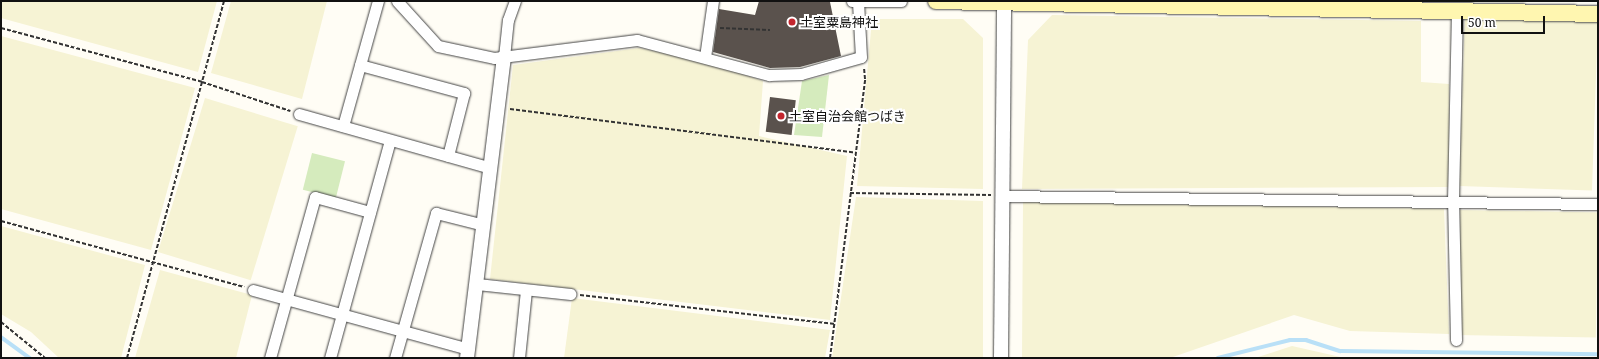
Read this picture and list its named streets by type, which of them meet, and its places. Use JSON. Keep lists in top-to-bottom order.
{
  "places": ["土室粟島神社", "土室自治会館つばき"],
  "scale_bar": "50 m"
}
